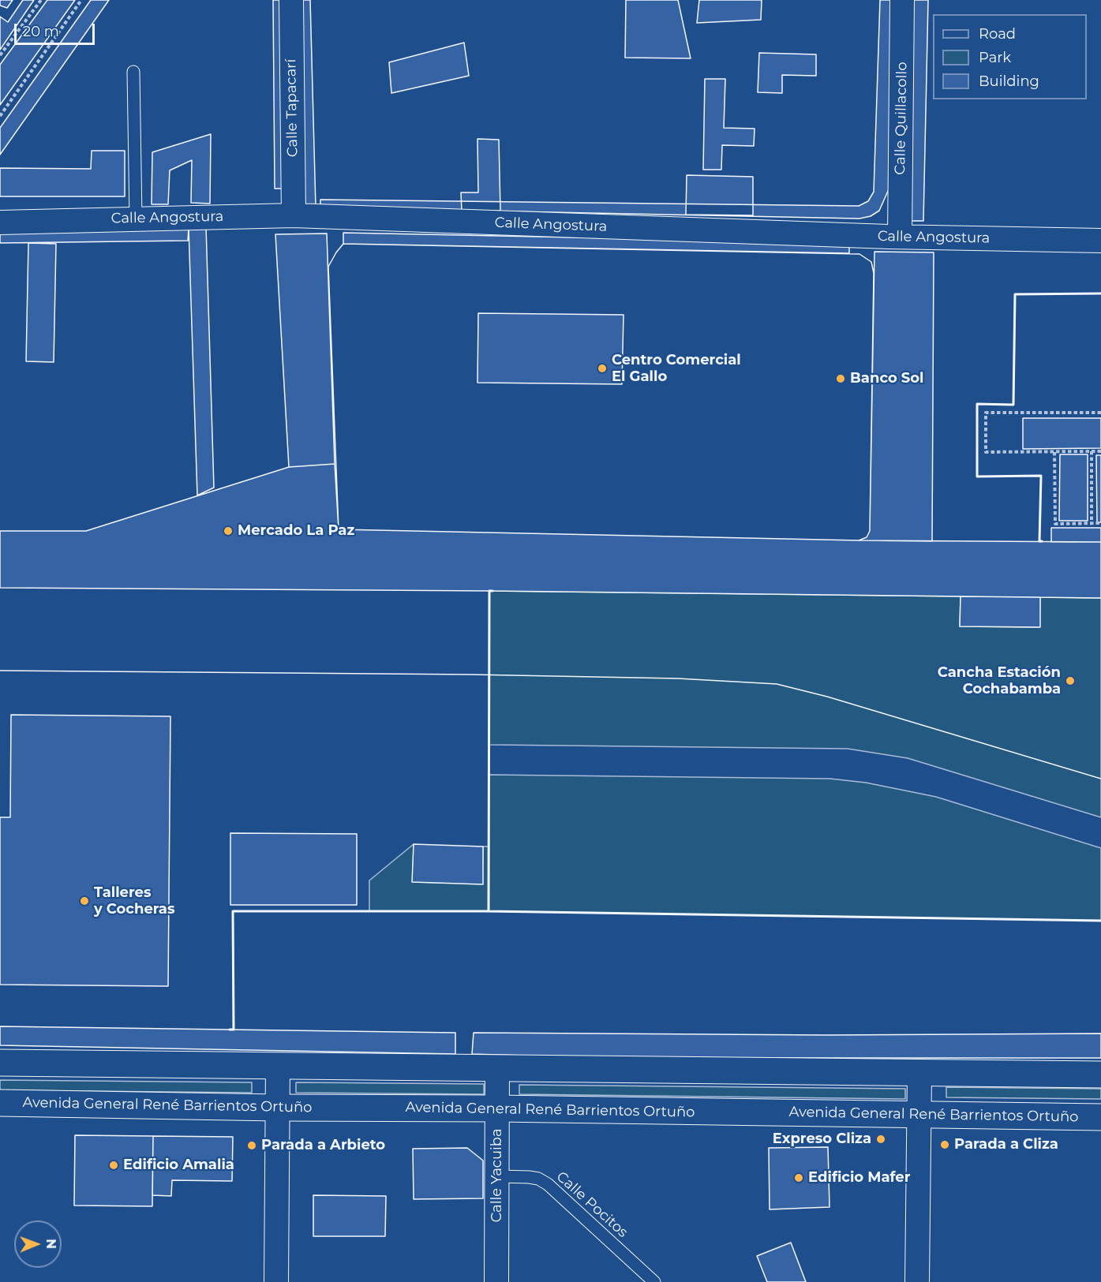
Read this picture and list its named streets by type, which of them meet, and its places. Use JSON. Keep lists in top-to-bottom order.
{
  "streets": {
    "main road": ["Avenida General René Barrientos Ortuño"],
    "street": [
      "Calle Tapacarí",
      "Calle Quillacollo",
      "Calle Angostura",
      "Calle Yacuiba"
    ],
    "lane": ["Calle Pocitos"]
  },
  "crossings": [
    ["Calle Tapacarí", "Calle Angostura"],
    ["Calle Quillacollo", "Calle Angostura"],
    ["Avenida General René Barrientos Ortuño", "Calle Yacuiba"],
    ["Calle Yacuiba", "Calle Pocitos"]
  ],
  "places": [
    "Centro Comercial El Gallo",
    "Banco Sol",
    "Mercado La Paz",
    "Cancha Estación Cochabamba",
    "Talleres y Cocheras",
    "Expreso Cliza",
    "Parada a Cliza",
    "Parada a Arbieto",
    "Edificio Amalia",
    "Edificio Mafer"
  ],
  "legend": ["Road", "Park", "Building"],
  "scale_bar": "20 m",
  "north": "right"
}
